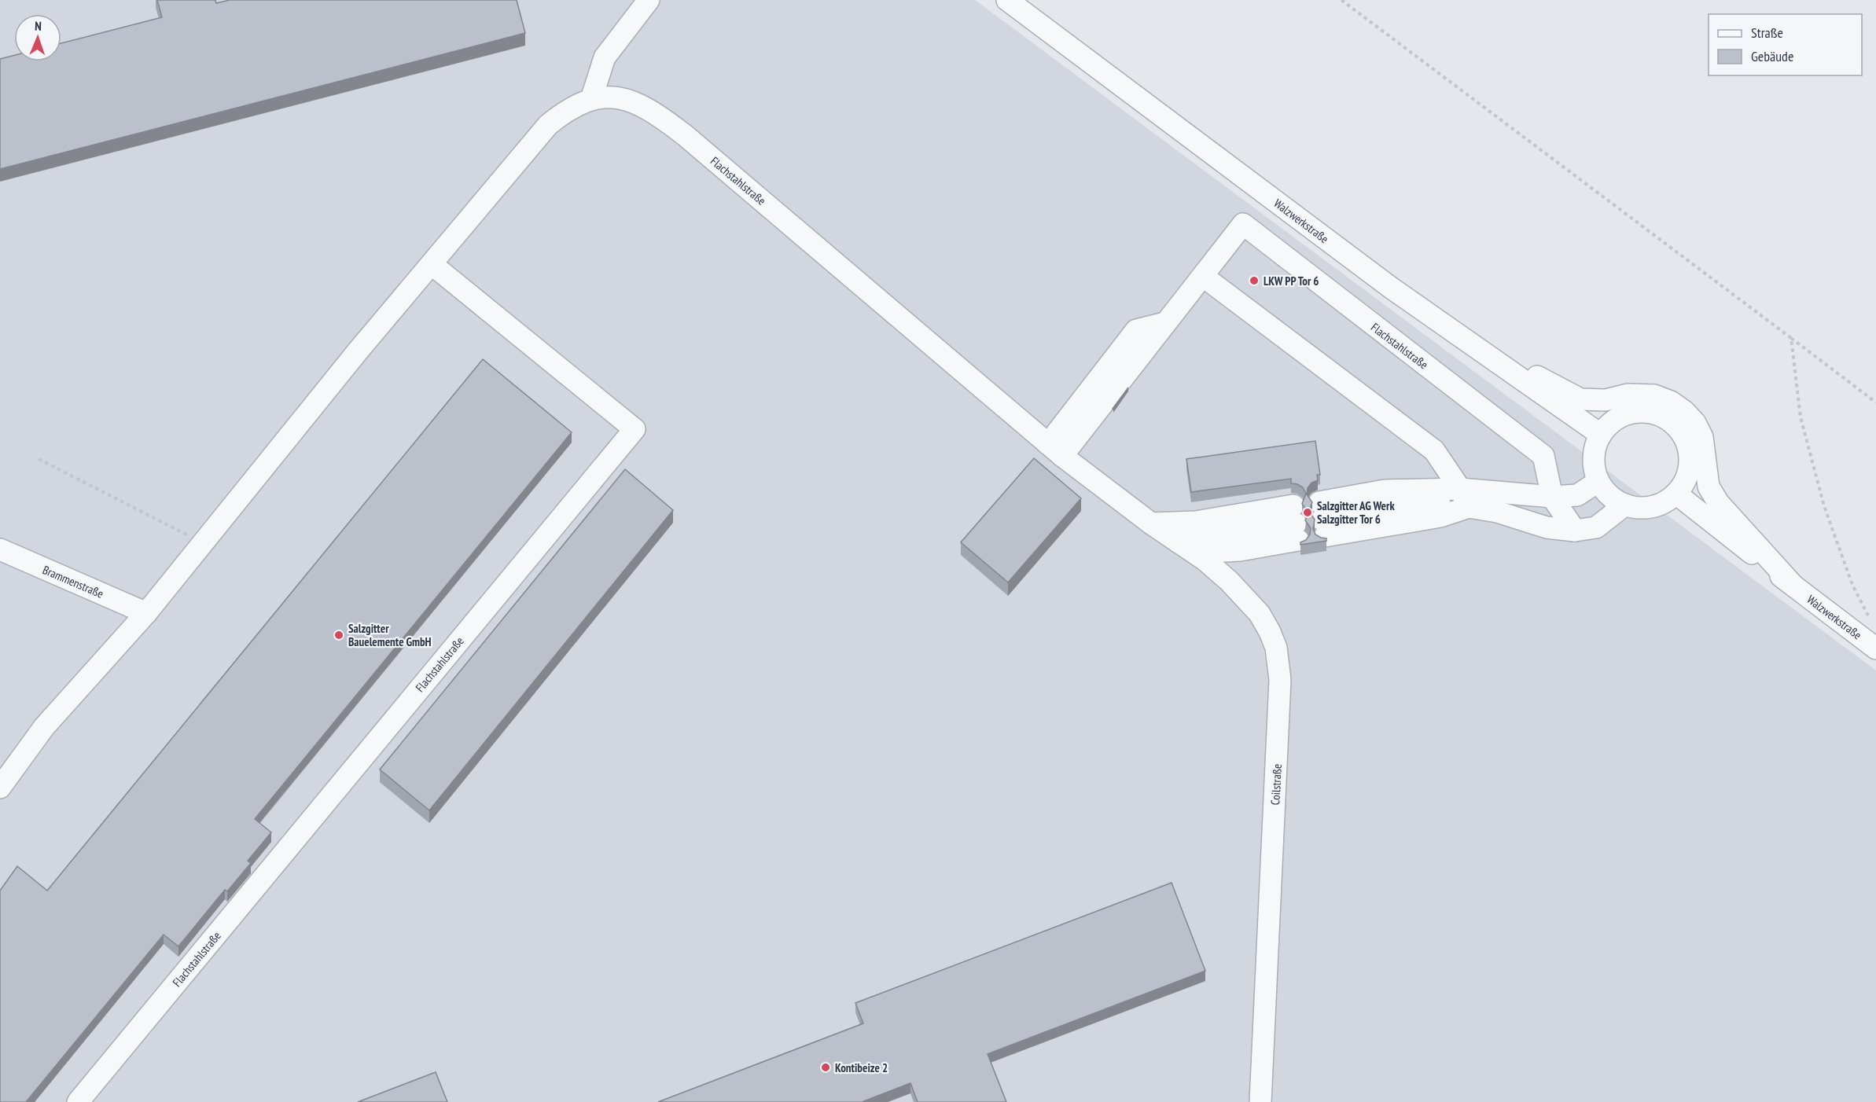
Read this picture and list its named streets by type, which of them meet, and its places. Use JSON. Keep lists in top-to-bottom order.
{
  "streets": {
    "street": [
      "Flachstahlstraße",
      "Walzwerkstraße",
      "Brammenstraße",
      "Coilstraße"
    ]
  },
  "crossings": [
    ["Flachstahlstraße", "Brammenstraße"],
    ["Flachstahlstraße", "Coilstraße"]
  ],
  "places": [
    "LKW PP Tor 6",
    "Salzgitter AG Werk Salzgitter Tor 6",
    "Salzgitter Bauelemente GmbH",
    "Kontibeize 2"
  ],
  "legend": ["Straße", "Gebäude"],
  "north": "top"
}
